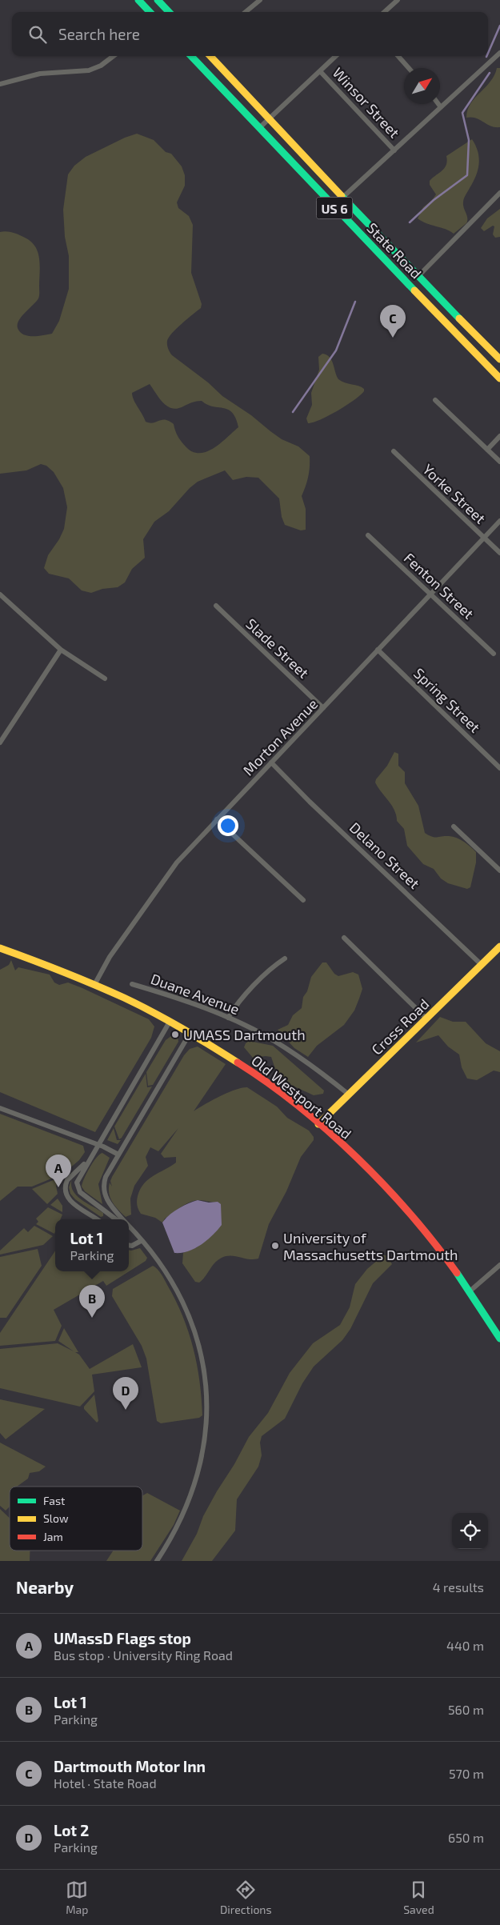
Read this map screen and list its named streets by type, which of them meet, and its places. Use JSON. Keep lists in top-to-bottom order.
{
  "streets": {
    "main road": [
      "US 6",
      "State Road",
      "Cross Road",
      "Old Westport Road"
    ],
    "street": [
      "Winsor Street",
      "Yorke Street",
      "Fenton Street",
      "Slade Street",
      "Spring Street",
      "Morton Avenue",
      "Delano Street",
      "Duane Avenue"
    ]
  },
  "crossings": [
    ["Yorke Street", "Morton Avenue"],
    ["Fenton Street", "Morton Avenue"],
    ["Slade Street", "Morton Avenue"],
    ["Spring Street", "Morton Avenue"],
    ["Morton Avenue", "Delano Street"],
    ["Morton Avenue", "Old Westport Road"],
    ["Delano Street", "Cross Road"],
    ["Duane Avenue", "Cross Road"],
    ["Cross Road", "Old Westport Road"]
  ],
  "places": ["UMASS Dartmouth", "University of Massachusetts Dartmouth"],
  "legend": ["Fast", "Slow", "Jam"],
  "north": "top right",
  "page": {
    "search": "Search here",
    "pins": [
      "C",
      "A",
      "B",
      "D"
    ],
    "popup": ["Lot 1", "Parking"],
    "heading": ["Nearby", "4 results"],
    "list": [
      {
        "mark": "A",
        "name": "UMassD Flags stop",
        "note": "Bus stop · University Ring Road",
        "value": "440 m"
      },
      {
        "mark": "B",
        "name": "Lot 1",
        "note": "Parking",
        "value": "560 m"
      },
      {
        "mark": "C",
        "name": "Dartmouth Motor Inn",
        "note": "Hotel · State Road",
        "value": "570 m"
      },
      {
        "mark": "D",
        "name": "Lot 2",
        "note": "Parking",
        "value": "650 m"
      }
    ],
    "nav": ["Map", "Directions", "Saved"]
  }
}
